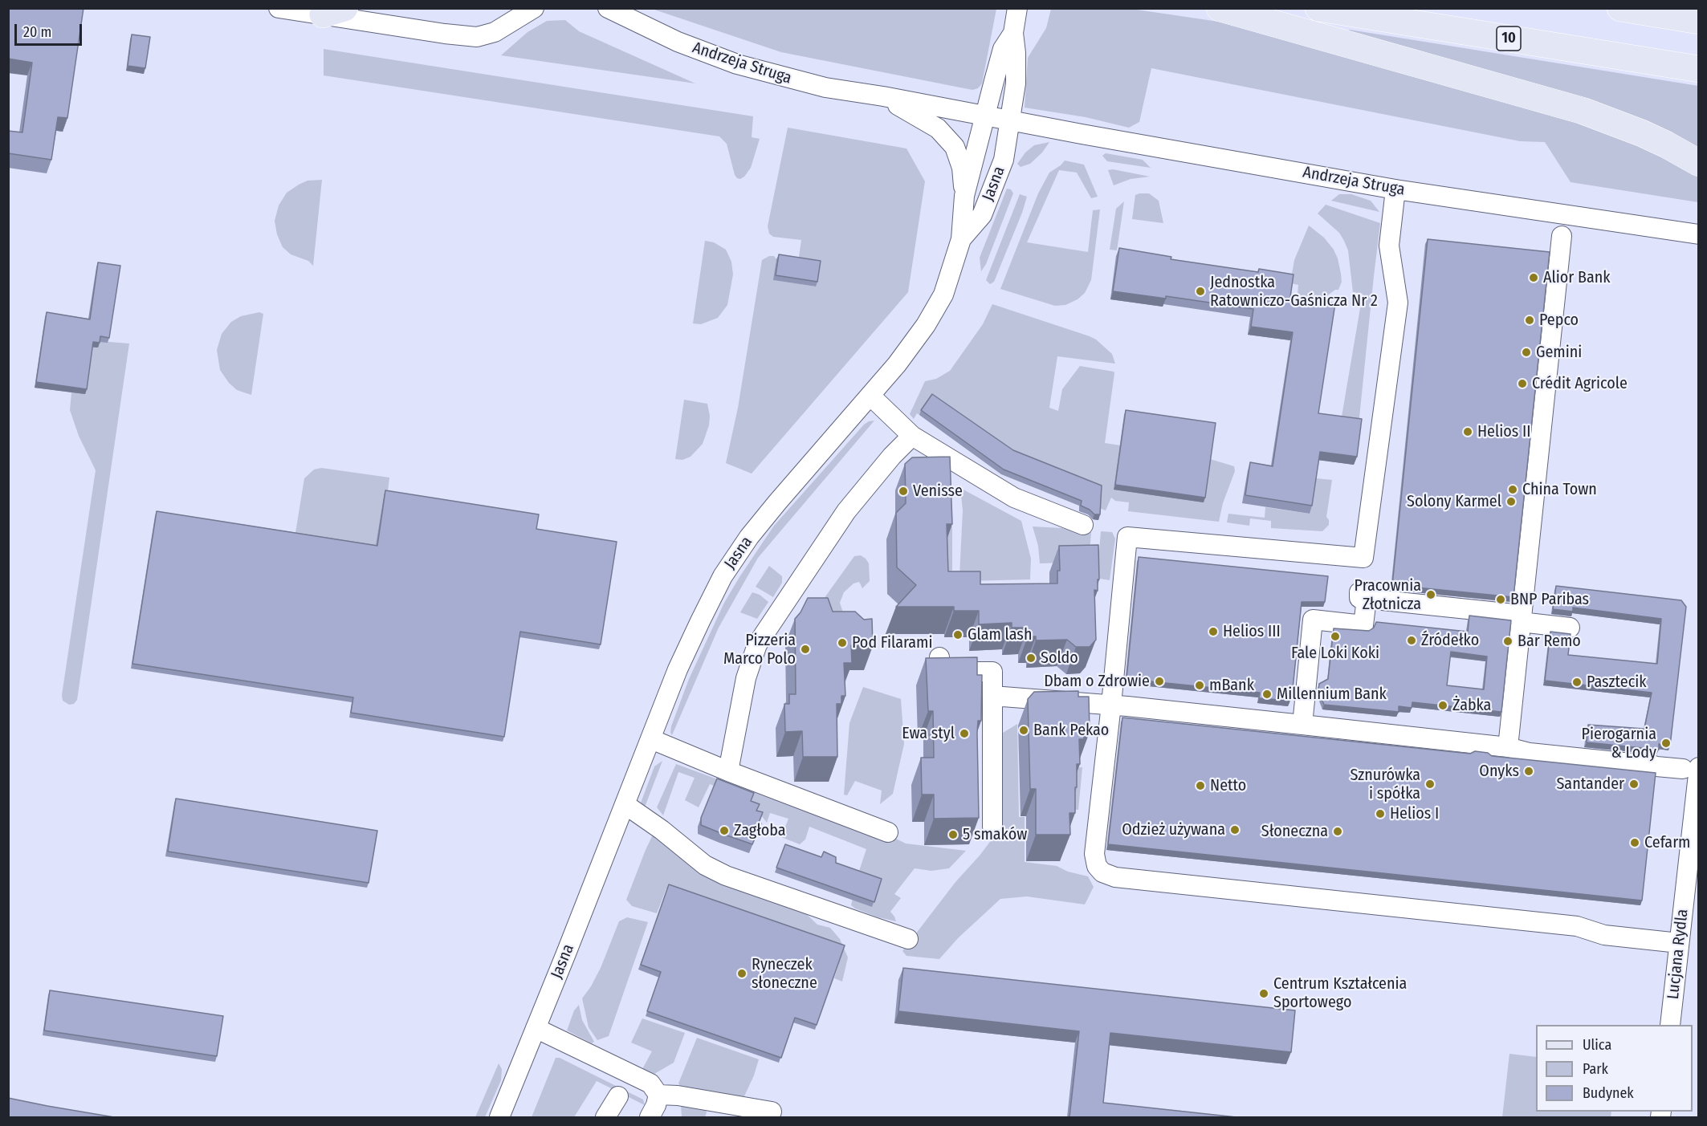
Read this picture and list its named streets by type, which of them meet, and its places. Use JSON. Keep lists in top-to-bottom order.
{
  "streets": {
    "main road": ["10"],
    "street": ["Andrzeja Struga", "Jasna", "Lucjana Rydla"]
  },
  "crossings": [
    ["Andrzeja Struga", "Jasna"]
  ],
  "places": [
    "Alior Bank",
    "Jednostka Ratowniczo-Gaśnicza Nr 2",
    "Pepco",
    "Gemini",
    "Crédit Agricole",
    "Helios II",
    "China Town",
    "Venisse",
    "Solony Karmel",
    "Pracownia Złotnicza",
    "BNP Paribas",
    "Helios III",
    "Glam lash",
    "Fale Loki Koki",
    "Źródełko",
    "Bar Remo",
    "Pod Filarami",
    "Pizzeria Marco Polo",
    "Soldo",
    "Dbam o Zdrowie",
    "Pasztecik",
    "mBank",
    "Millennium Bank",
    "Żabka",
    "Bank Pekao",
    "Ewa styl",
    "Pierogarnia & Lody",
    "Onyks",
    "Sznurówka i spółka",
    "Santander",
    "Netto",
    "Helios I",
    "Odzież używana",
    "Zagłoba",
    "Słoneczna",
    "5 smaków",
    "Cefarm",
    "Ryneczek słoneczne",
    "Centrum Kształcenia Sportowego"
  ],
  "legend": ["Ulica", "Park", "Budynek"],
  "scale_bar": "20 m"
}
